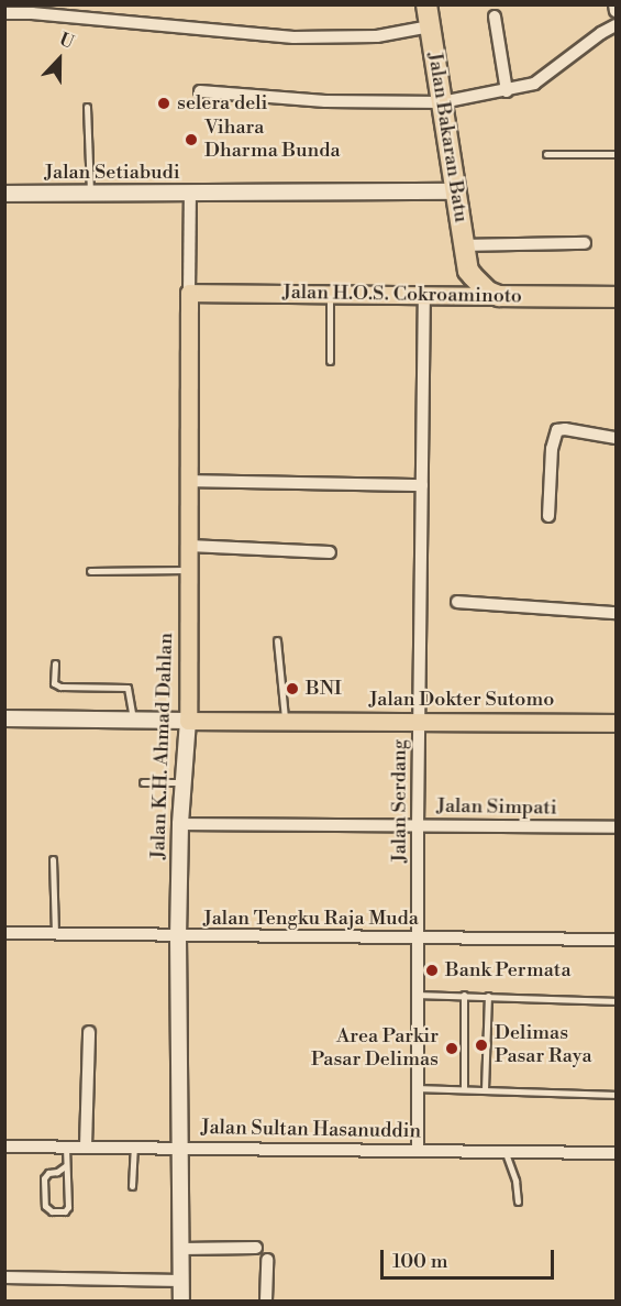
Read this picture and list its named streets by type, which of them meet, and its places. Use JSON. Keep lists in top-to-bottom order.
{
  "streets": {
    "highway": ["Jalan Bakaran Batu", "Jalan H.O.S. Cokroaminoto"],
    "main road": ["Jalan Dokter Sutomo", "Jalan K.H. Ahmad Dahlan"],
    "street": [
      "Jalan Setiabudi",
      "Jalan Serdang",
      "Jalan Simpati",
      "Jalan Tengku Raja Muda",
      "Jalan Sultan Hasanuddin"
    ]
  },
  "crossings": [
    ["Jalan Bakaran Batu", "Jalan Setiabudi"],
    ["Jalan Setiabudi", "Jalan K.H. Ahmad Dahlan"],
    ["Jalan H.O.S. Cokroaminoto", "Jalan K.H. Ahmad Dahlan"],
    ["Jalan H.O.S. Cokroaminoto", "Jalan Serdang"],
    ["Jalan Dokter Sutomo", "Jalan K.H. Ahmad Dahlan"],
    ["Jalan Dokter Sutomo", "Jalan Serdang"],
    ["Jalan K.H. Ahmad Dahlan", "Jalan Simpati"],
    ["Jalan K.H. Ahmad Dahlan", "Jalan Tengku Raja Muda"],
    ["Jalan K.H. Ahmad Dahlan", "Jalan Sultan Hasanuddin"],
    ["Jalan Serdang", "Jalan Simpati"],
    ["Jalan Serdang", "Jalan Tengku Raja Muda"],
    ["Jalan Serdang", "Jalan Sultan Hasanuddin"]
  ],
  "places": [
    "selera deli",
    "Vihara Dharma Bunda",
    "BNI",
    "Bank Permata",
    "Delimas Pasar Raya",
    "Area Parkir Pasar Delimas"
  ],
  "scale_bar": "100 m",
  "north": "top"
}
